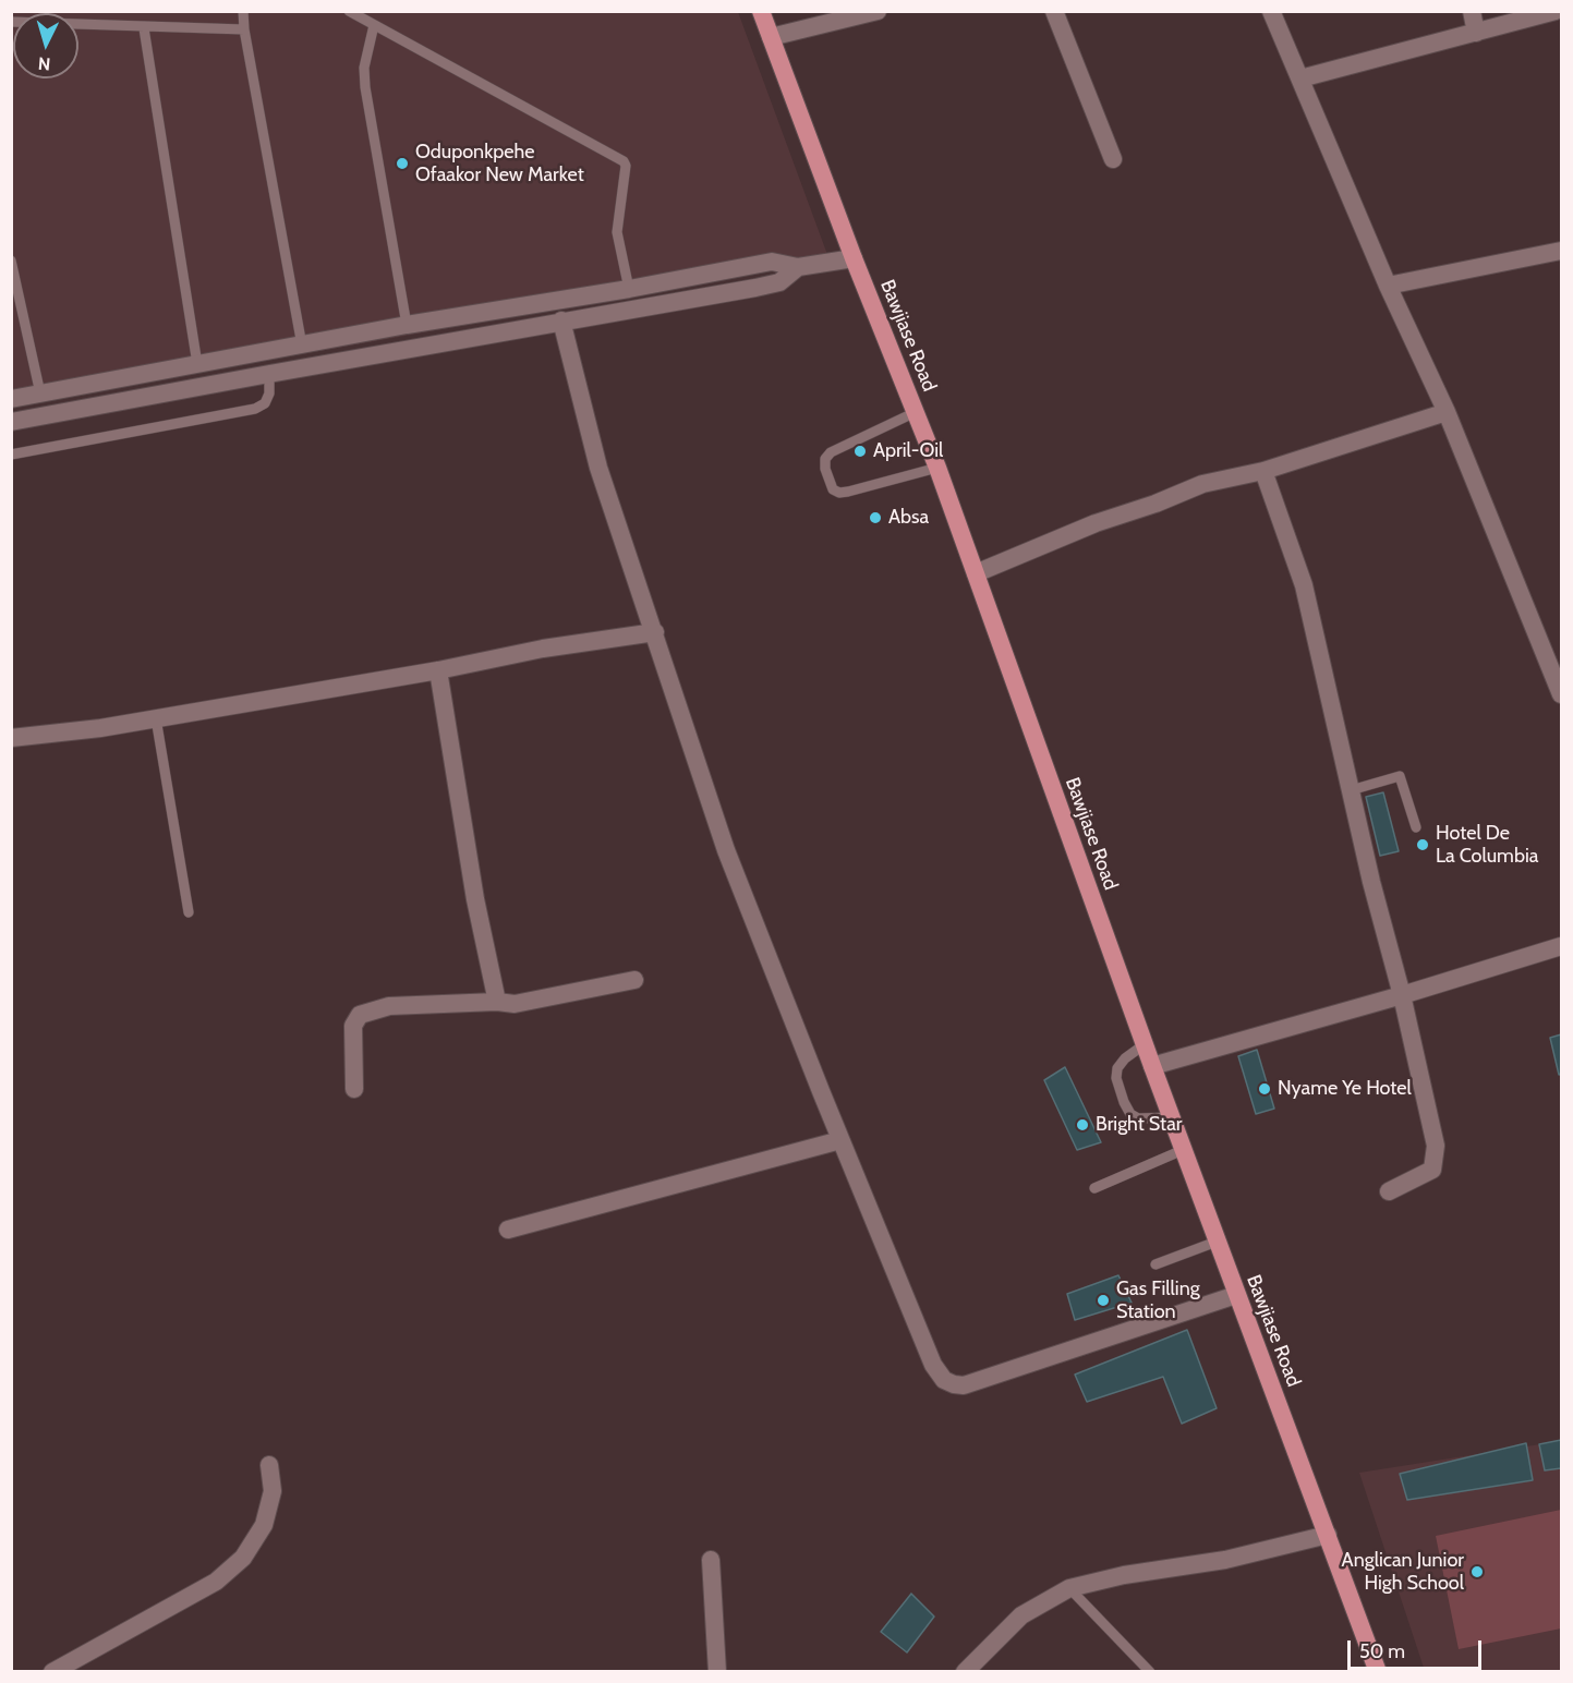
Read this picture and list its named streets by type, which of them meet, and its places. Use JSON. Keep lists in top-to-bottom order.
{
  "streets": {
    "main road": ["Bawjiase Road"]
  },
  "places": [
    "Oduponkpehe Ofaakor New Market",
    "April-Oil",
    "Absa",
    "Hotel De La Columbia",
    "Nyame Ye Hotel",
    "Bright Star",
    "Gas Filling Station",
    "Anglican Junior High School"
  ],
  "scale_bar": "50 m",
  "north": "bottom"
}
